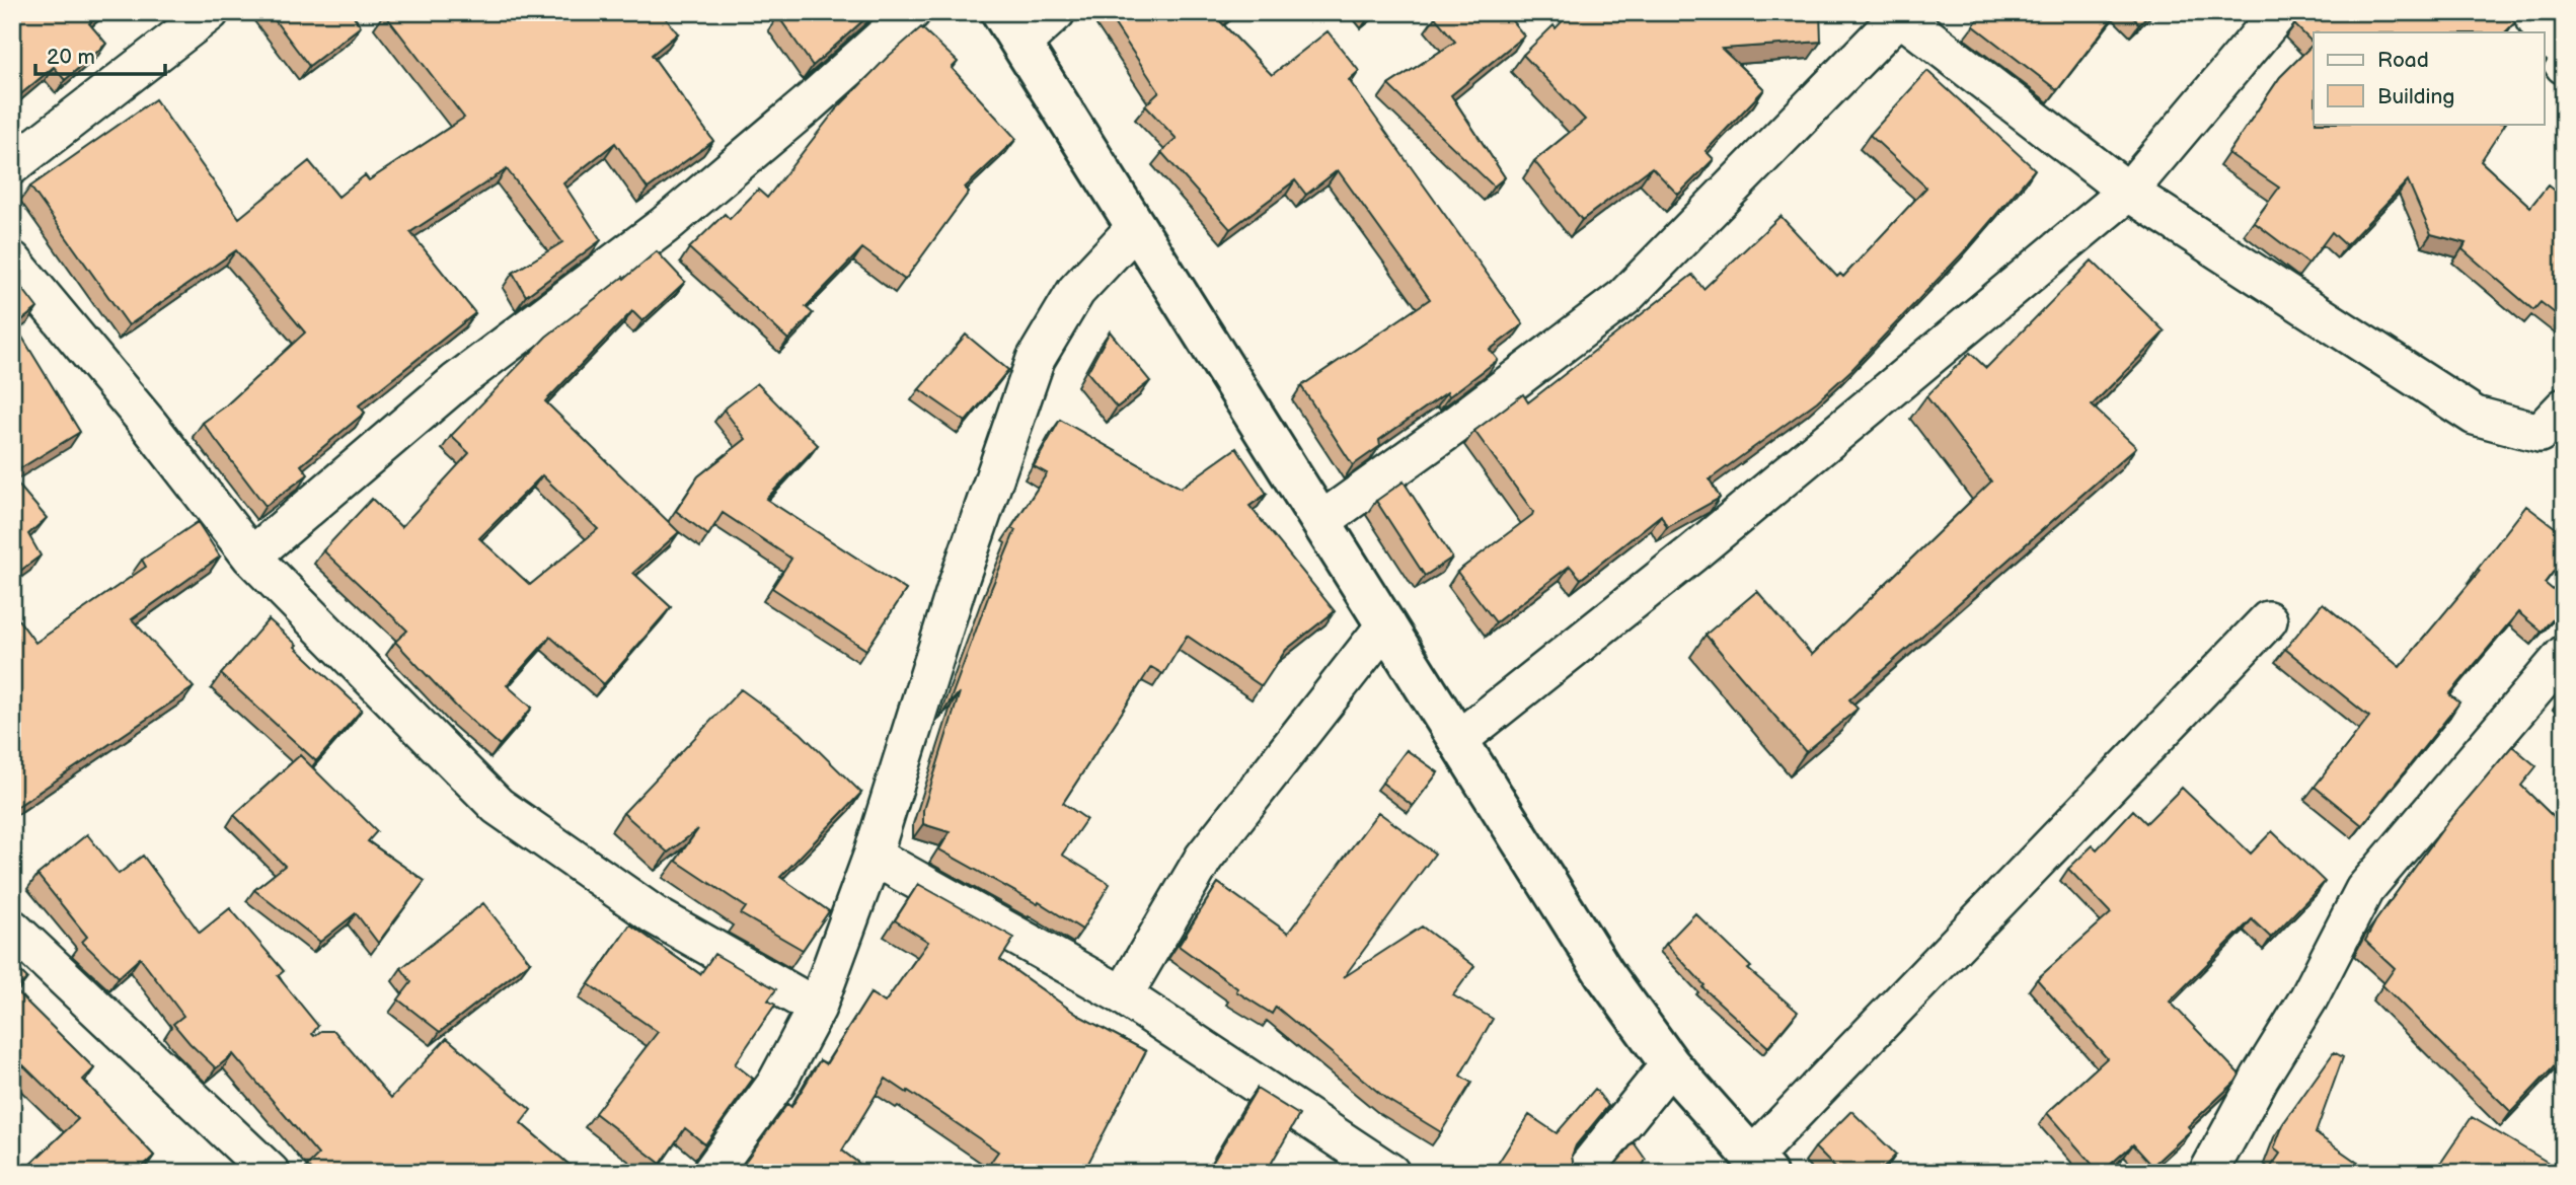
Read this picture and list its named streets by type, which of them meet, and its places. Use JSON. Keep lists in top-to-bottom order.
{
  "legend": ["Road", "Building"],
  "scale_bar": "20 m"
}
